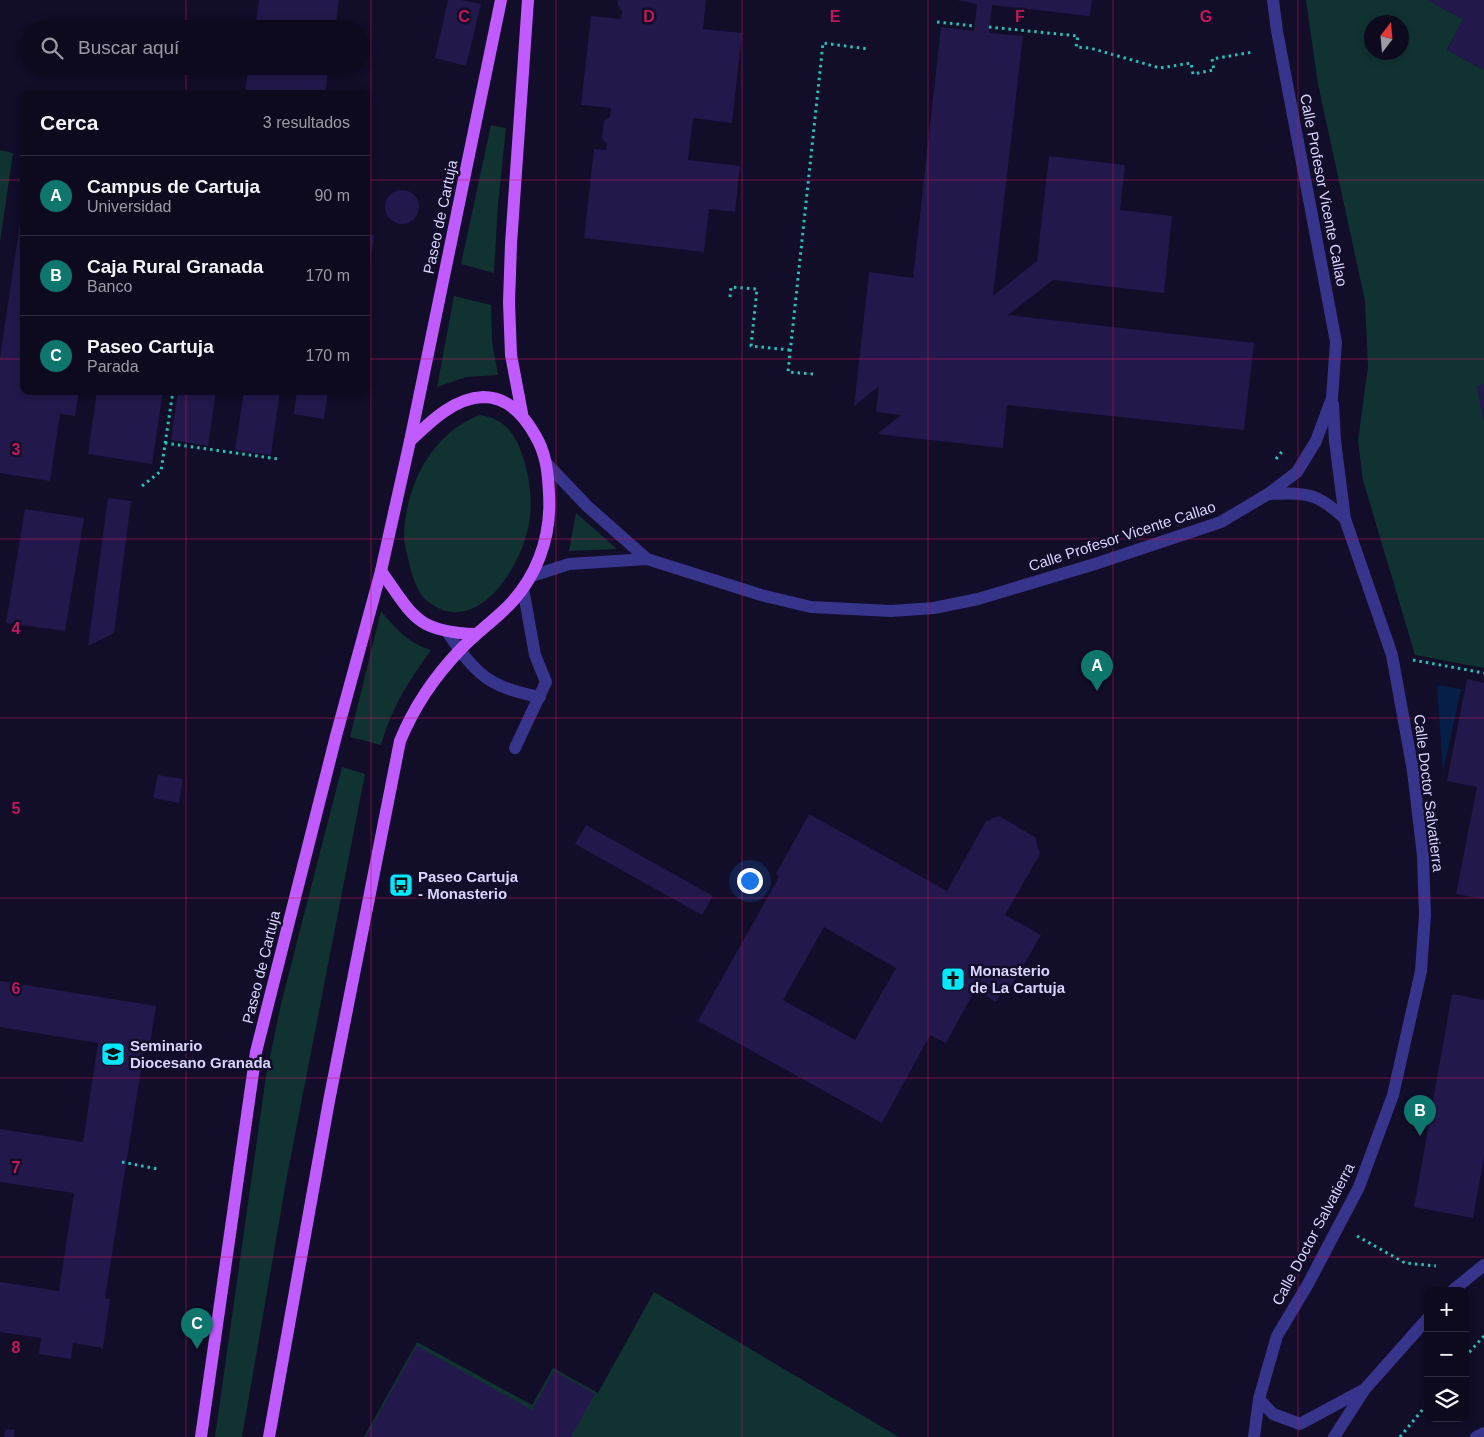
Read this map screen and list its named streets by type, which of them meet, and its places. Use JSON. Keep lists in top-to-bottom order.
{
  "streets": {
    "main road": ["Paseo de Cartuja"],
    "street": ["Calle Profesor Vicente Callao", "Calle Doctor Salvatierra"]
  },
  "crossings": [
    ["Calle Profesor Vicente Callao", "Calle Doctor Salvatierra"]
  ],
  "places": {
    "bus stop": ["Paseo Cartuja - Monasterio"],
    "church": ["Monasterio de La Cartuja"],
    "school or university": ["Seminario Diocesano Granada"]
  },
  "north": "top",
  "page": {
    "search": "Buscar aquí",
    "heading": ["Cerca", "3 resultados"],
    "list": [
      {
        "mark": "A",
        "name": "Campus de Cartuja",
        "note": "Universidad",
        "value": "90 m"
      },
      {
        "mark": "B",
        "name": "Caja Rural Granada",
        "note": "Banco",
        "value": "170 m"
      },
      {
        "mark": "C",
        "name": "Paseo Cartuja",
        "note": "Parada",
        "value": "170 m"
      }
    ],
    "pins": ["A", "B", "C"],
    "map_buttons": ["+", "−"]
  },
  "grid": {
    "columns": [
      "C",
      "D",
      "E",
      "F",
      "G"
    ],
    "rows": [
      "3",
      "4",
      "5",
      "6",
      "7",
      "8"
    ]
  }
}
